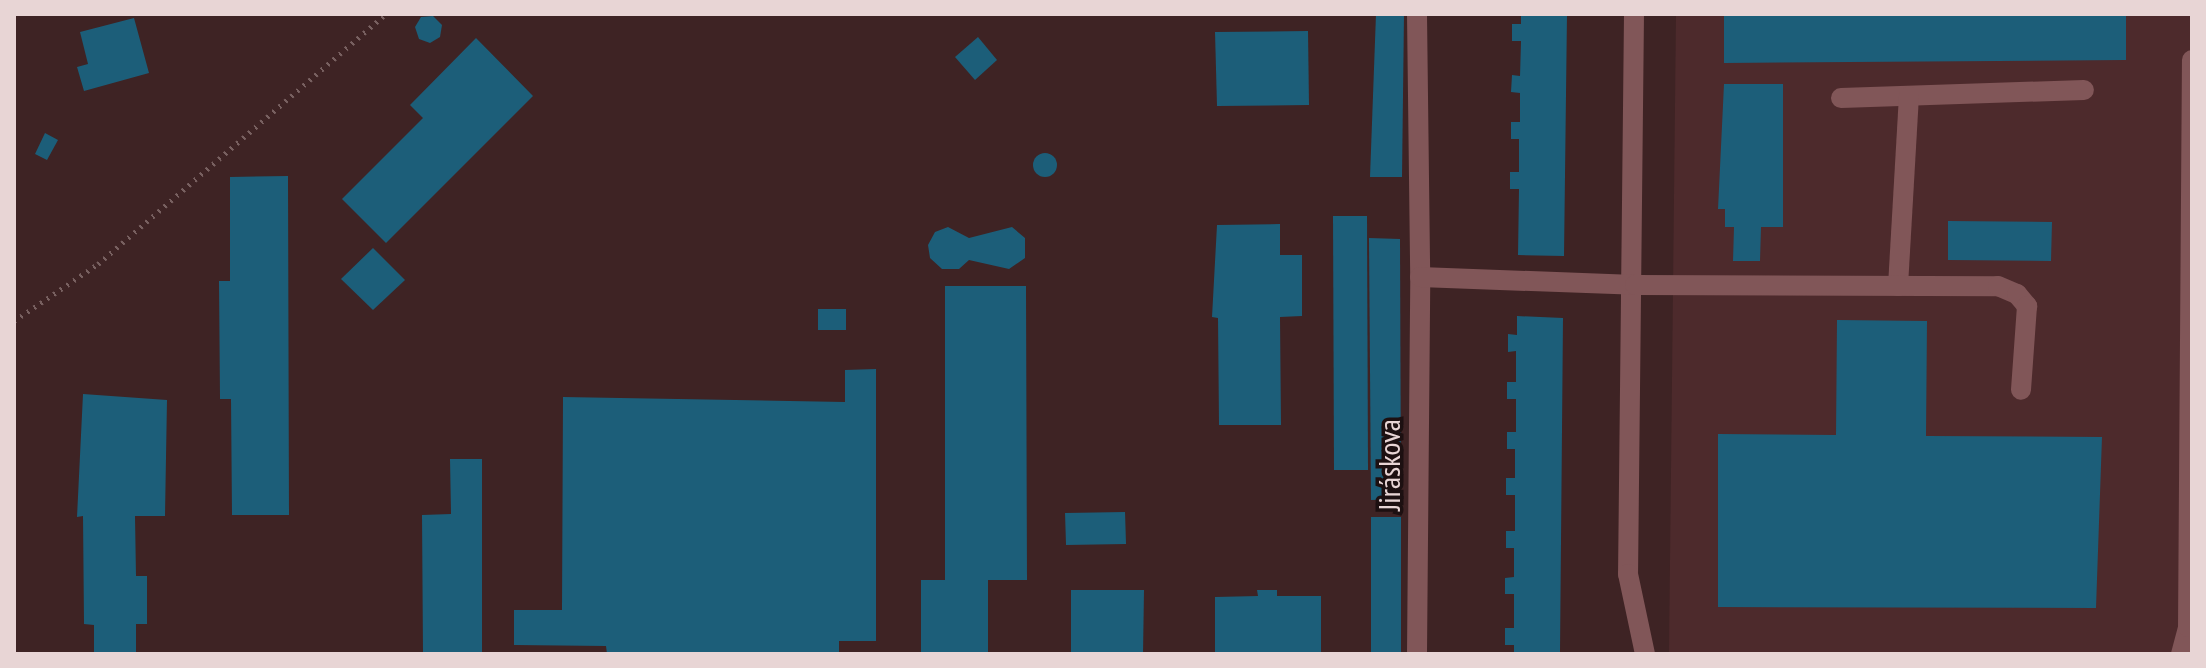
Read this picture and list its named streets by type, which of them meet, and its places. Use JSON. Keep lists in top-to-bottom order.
{
  "streets": {
    "street": ["Jiráskova"]
  }
}
